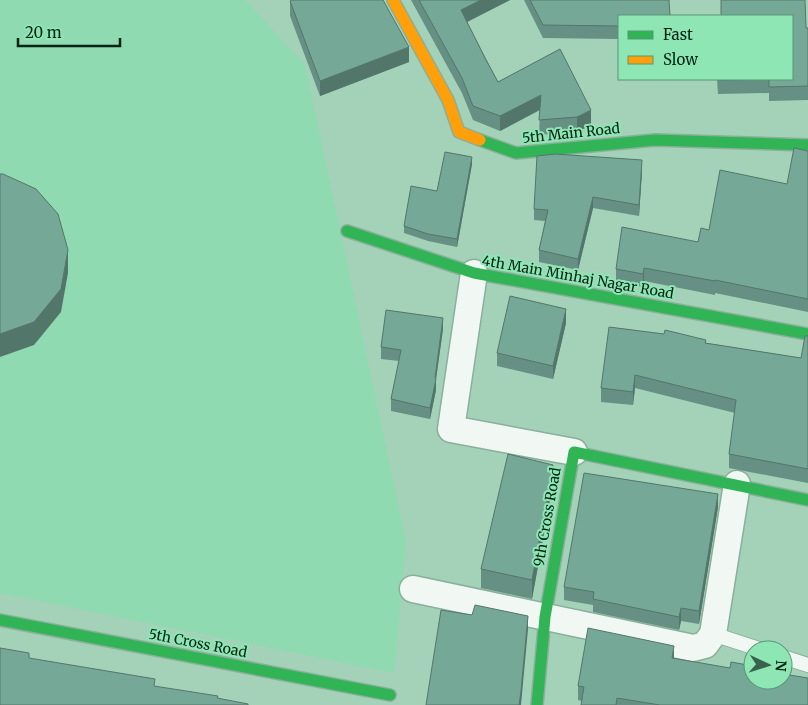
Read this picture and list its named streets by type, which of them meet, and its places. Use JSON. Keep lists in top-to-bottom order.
{
  "streets": {
    "street": [
      "5th Main Road",
      "4th Main Minhaj Nagar Road",
      "9th Cross Road",
      "5th Cross Road"
    ]
  },
  "legend": ["Fast", "Slow"],
  "scale_bar": "20 m",
  "north": "right"
}
